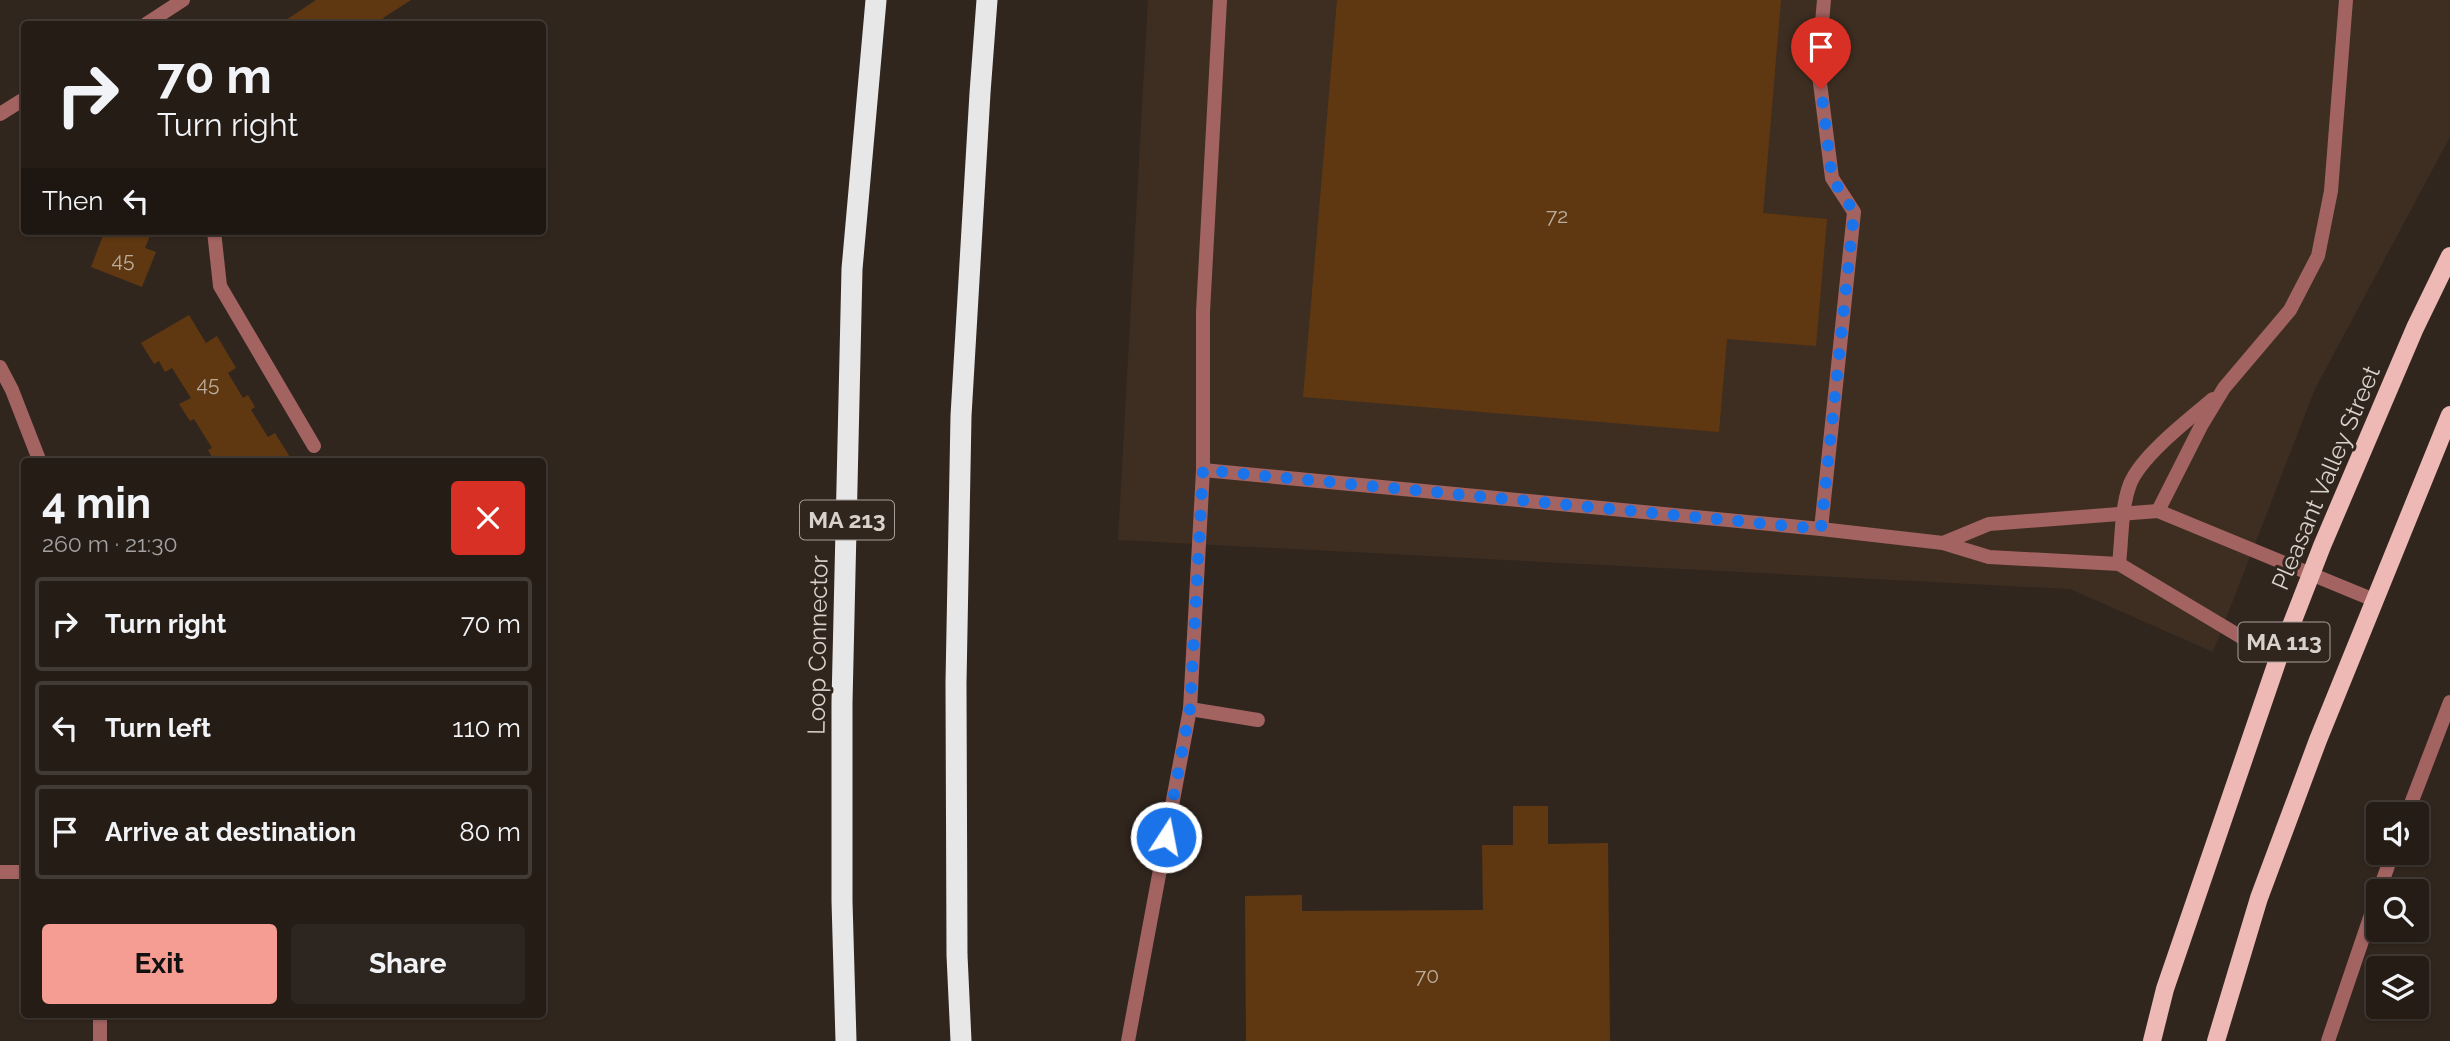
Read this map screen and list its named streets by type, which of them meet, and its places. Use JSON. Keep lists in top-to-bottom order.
{
  "streets": {
    "highway": ["MA 213", "Loop Connector"],
    "main road": ["Pleasant Valley Street", "MA 113"]
  },
  "house_numbers": [
    "72",
    "45",
    "45",
    "70"
  ],
  "page": {
    "turn": ["70 m", "Turn right"],
    "then": "Then",
    "heading": ["4 min", "260 m · 21:30"],
    "list": [
      {
        "name": "Turn right",
        "value": "70 m"
      },
      {
        "name": "Turn left",
        "value": "110 m"
      },
      {
        "name": "Arrive at destination",
        "value": "80 m"
      }
    ],
    "buttons": ["Exit", "Share"]
  }
}
